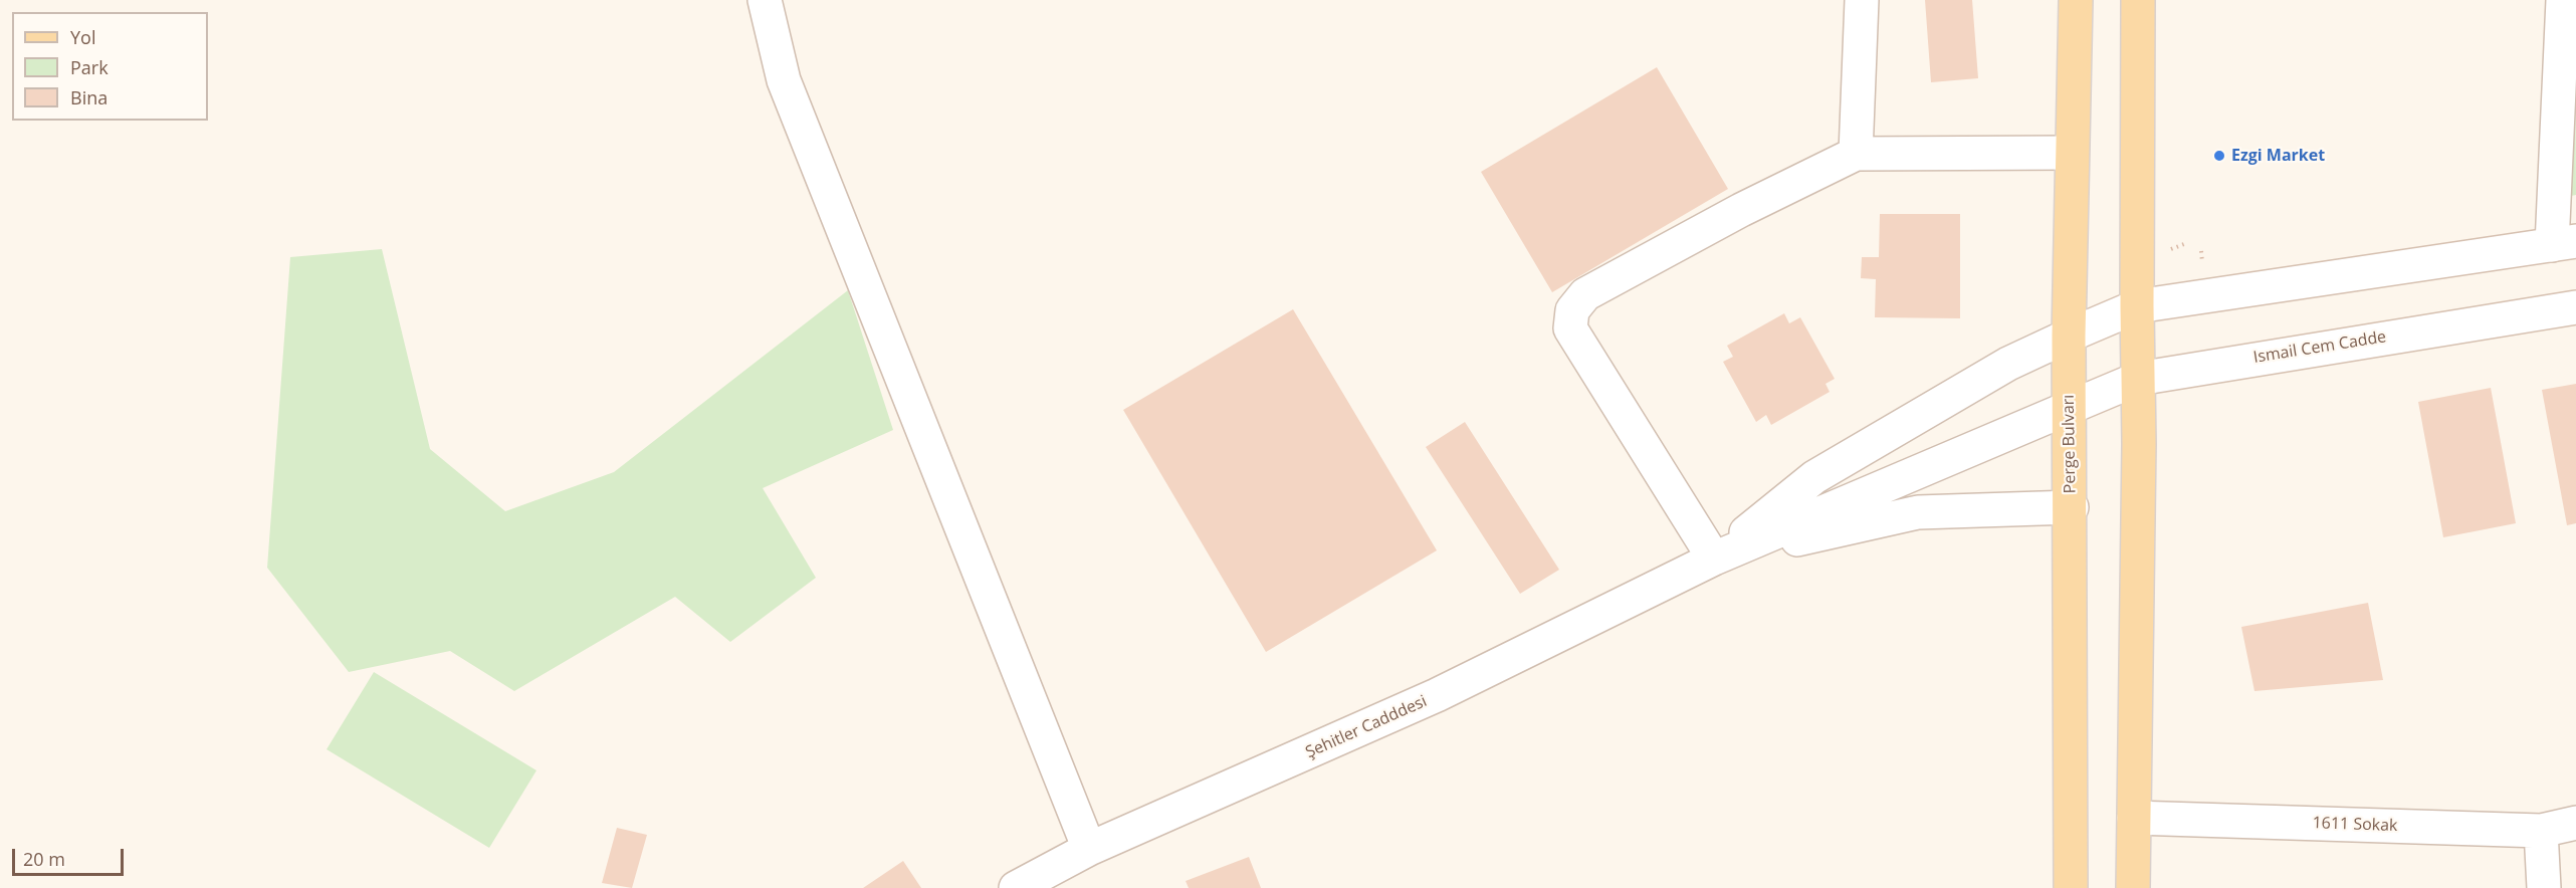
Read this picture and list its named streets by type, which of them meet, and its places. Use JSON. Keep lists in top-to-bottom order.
{
  "streets": {
    "main road": ["Perge Bulvarı"],
    "street": ["Ismail Cem Cadde", "Şehitler Cadddesi", "1611 Sokak"]
  },
  "crossings": [
    ["Ismail Cem Cadde", "Perge Bulvarı"],
    ["Ismail Cem Cadde", "Şehitler Cadddesi"]
  ],
  "places": ["Ezgi Market"],
  "legend": ["Yol", "Park", "Bina"],
  "scale_bar": "20 m"
}
